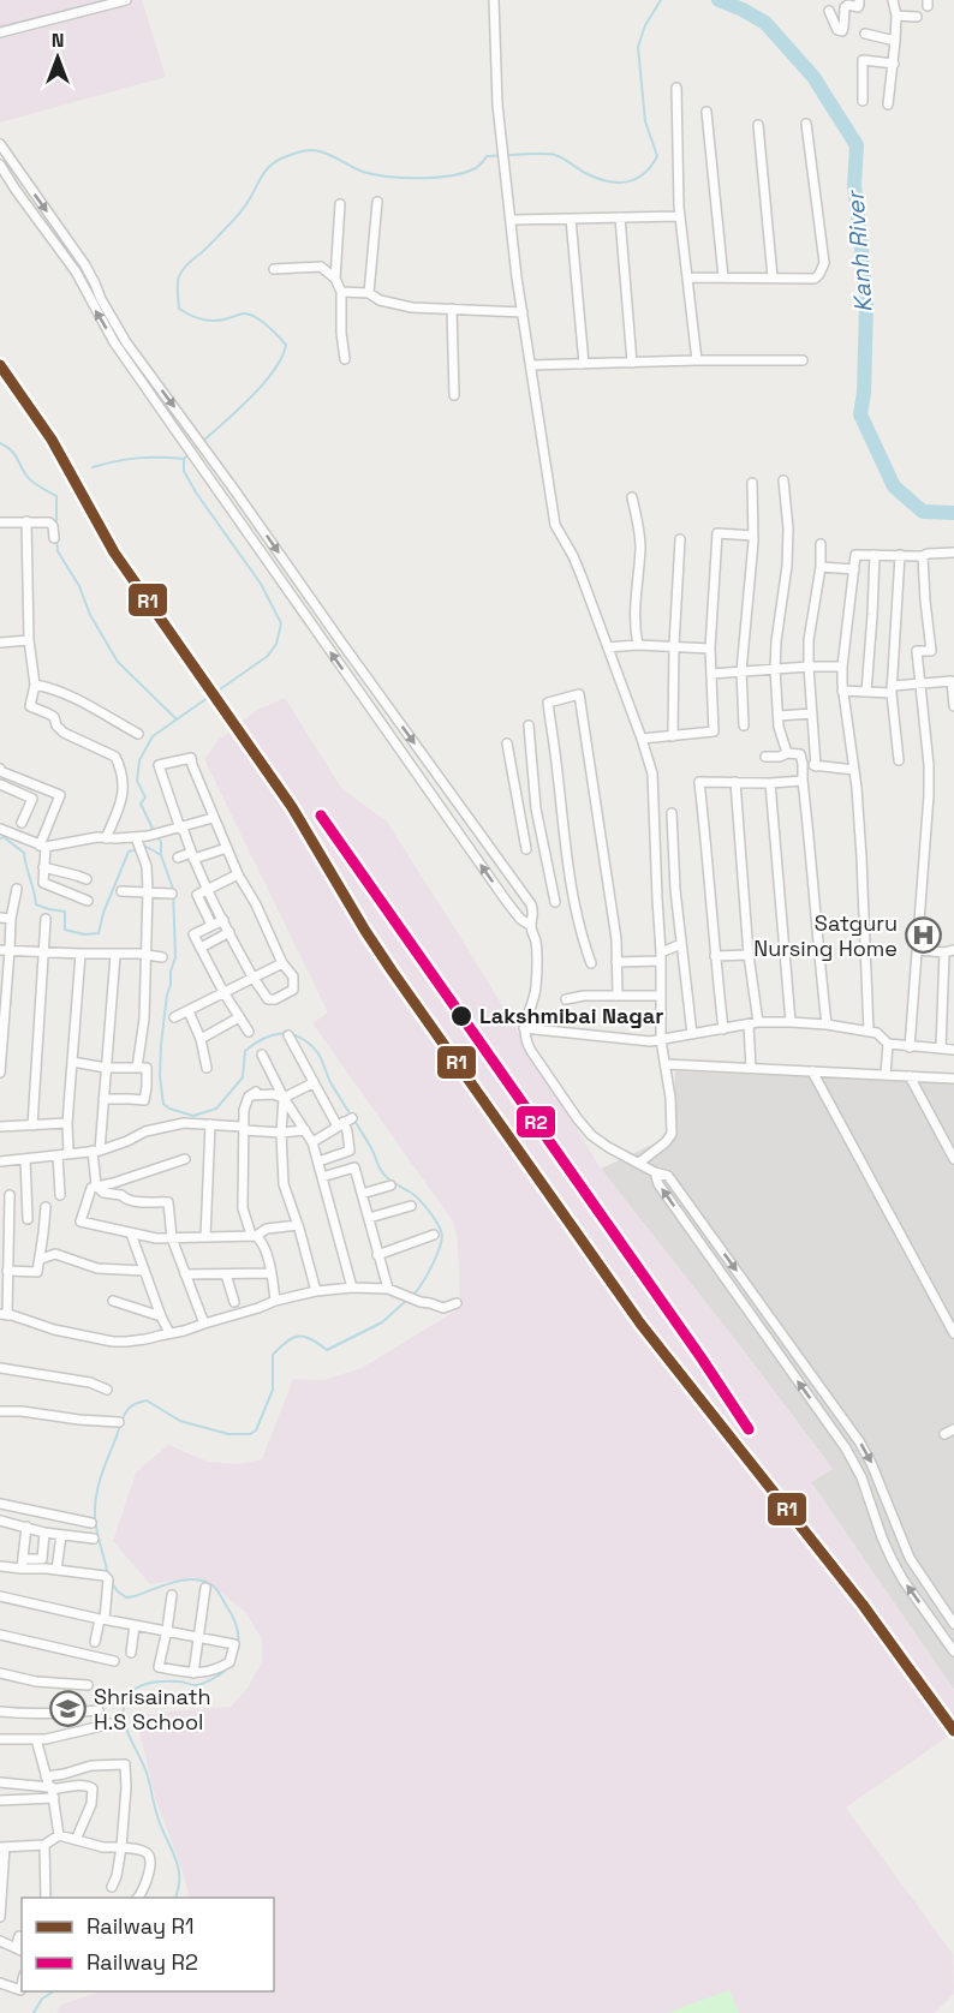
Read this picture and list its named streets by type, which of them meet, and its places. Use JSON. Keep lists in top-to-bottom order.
{
  "water": ["Kanh River"],
  "places": {
    "hospital": ["Satguru Nursing Home"],
    "other": ["Lakshmibai Nagar"],
    "school or university": ["Shrisainath H.S School"]
  },
  "lines": ["rail line R1", "rail line R2"],
  "legend": ["Railway R1", "Railway R2"],
  "north": "top"
}
